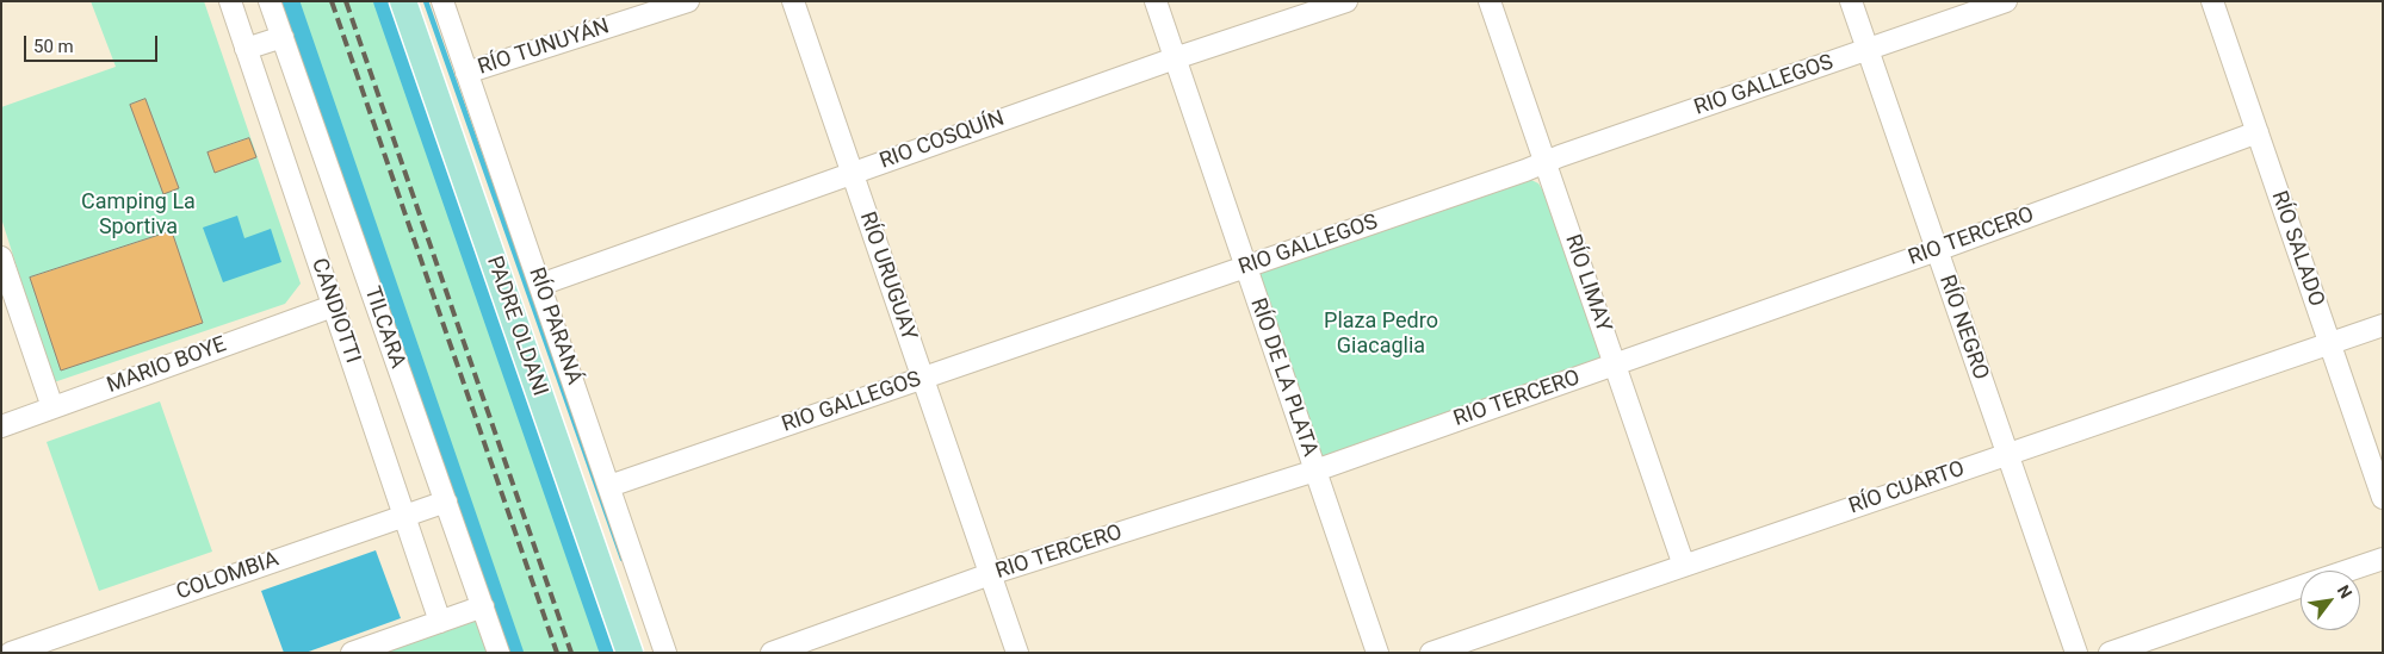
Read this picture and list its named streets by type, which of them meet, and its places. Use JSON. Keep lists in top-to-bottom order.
{
  "streets": {
    "main road": ["PADRE OLDANI"],
    "street": [
      "RÍO TUNUYÁN",
      "RIO GALLEGOS",
      "RIO COSQUÍN",
      "RIO TERCERO",
      "RÍO SALADO",
      "RÍO URUGUAY",
      "RÍO LIMAY",
      "CANDIOTTI",
      "RÍO PARANÁ",
      "TILCARA",
      "RÍO NEGRO",
      "MARIO BOYE",
      "RÍO DE LA PLATA",
      "RÍO CUARTO",
      "COLOMBIA"
    ]
  },
  "crossings": [
    ["RÍO TUNUYÁN", "RÍO PARANÁ"],
    ["RIO GALLEGOS", "RÍO URUGUAY"],
    ["RIO GALLEGOS", "RÍO LIMAY"],
    ["RIO GALLEGOS", "RÍO PARANÁ"],
    ["RIO GALLEGOS", "RÍO NEGRO"],
    ["RIO GALLEGOS", "RÍO DE LA PLATA"],
    ["RIO COSQUÍN", "RÍO URUGUAY"],
    ["RIO COSQUÍN", "RÍO PARANÁ"],
    ["RIO COSQUÍN", "RÍO DE LA PLATA"],
    ["RIO TERCERO", "RÍO SALADO"],
    ["RIO TERCERO", "RÍO URUGUAY"],
    ["RIO TERCERO", "RÍO LIMAY"],
    ["RIO TERCERO", "RÍO NEGRO"],
    ["RIO TERCERO", "RÍO DE LA PLATA"],
    ["RÍO SALADO", "RÍO CUARTO"],
    ["RÍO LIMAY", "RÍO CUARTO"],
    ["CANDIOTTI", "MARIO BOYE"],
    ["CANDIOTTI", "COLOMBIA"],
    ["TILCARA", "COLOMBIA"],
    ["RÍO NEGRO", "RÍO CUARTO"]
  ],
  "parks": ["Camping La Sportiva", "Plaza Pedro Giacaglia"],
  "scale_bar": "50 m",
  "north": "top right"
}
